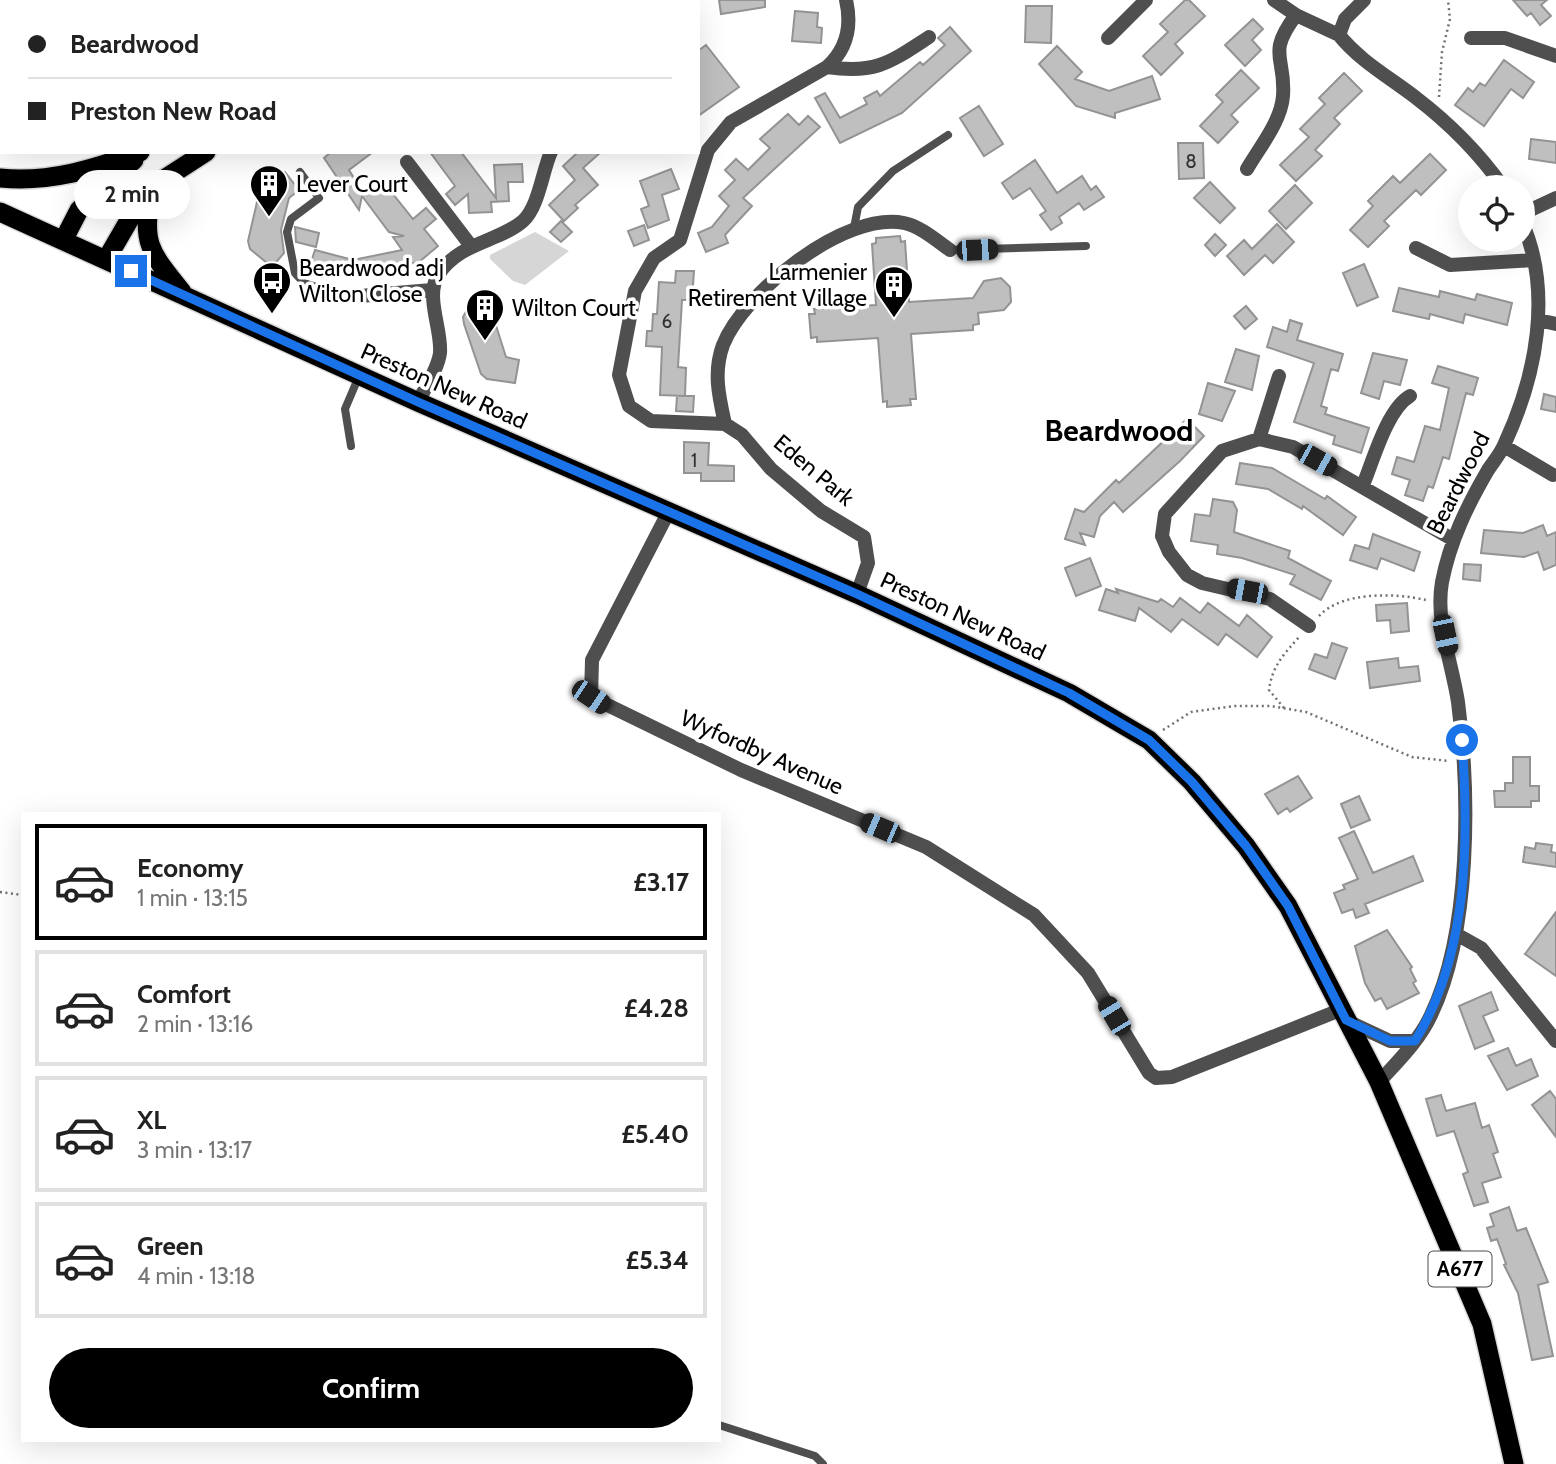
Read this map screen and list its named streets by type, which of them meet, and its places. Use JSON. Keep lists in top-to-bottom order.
{
  "streets": {
    "highway": ["Preston New Road", "A677"],
    "street": ["Eden Park", "Beardwood", "Wyfordby Avenue"]
  },
  "crossings": [
    ["Preston New Road", "Eden Park"],
    ["Preston New Road", "Beardwood"],
    ["Preston New Road", "Wyfordby Avenue"]
  ],
  "districts": ["Beardwood"],
  "places": {
    "building": ["Lever Court", "Larmenier Retirement Village", "Wilton Court"],
    "bus stop": ["Beardwood adj Wilton Close"]
  },
  "house_numbers": ["8", "6", "1"],
  "page": {
    "banner": ["Beardwood", "Preston New Road"],
    "bubble": "2 min",
    "list": [
      {
        "name": "Economy",
        "note": "1 min · 13:15",
        "value": "£3.17"
      },
      {
        "name": "Comfort",
        "note": "2 min · 13:16",
        "value": "£4.28"
      },
      {
        "name": "XL",
        "note": "3 min · 13:17",
        "value": "£5.40"
      },
      {
        "name": "Green",
        "note": "4 min · 13:18",
        "value": "£5.34"
      }
    ],
    "buttons": "Confirm"
  }
}
